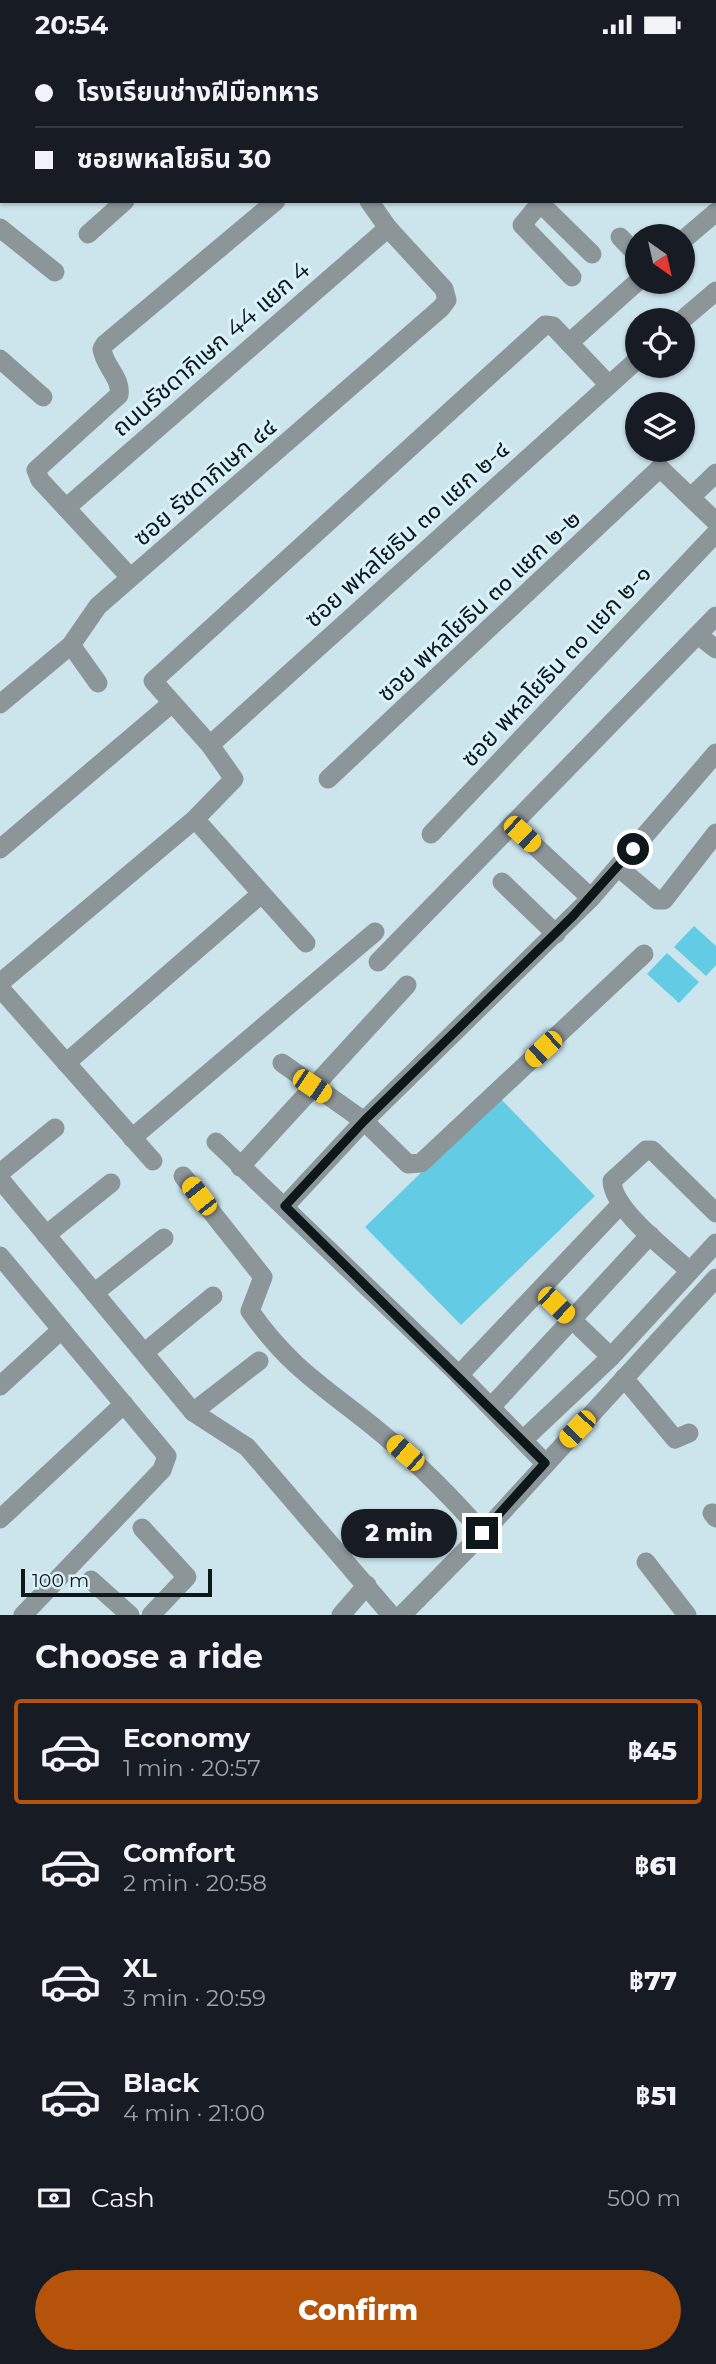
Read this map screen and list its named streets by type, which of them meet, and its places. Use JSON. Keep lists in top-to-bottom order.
{
  "streets": {
    "street": [
      "ถนนรัชดาภิเษก 44 แยก 4",
      "ซอย รัชดาภิเษก ๔๔",
      "ซอย พหลโยธิน ๓๐ แยก ๒-๔",
      "ซอย พหลโยธิน ๓๐ แยก ๒-๒",
      "ซอย พหลโยธิน ๓๐ แยก ๒-๑"
    ]
  },
  "crossings": [
    ["ถนนรัชดาภิเษก 44 แยก 4", "ซอย รัชดาภิเษก ๔๔"]
  ],
  "scale_bar": "100 m",
  "north": "bottom right",
  "page": {
    "status": "20:54",
    "banner": ["โรงเรียนช่างฝีมือทหาร", "ซอยพหลโยธิน 30"],
    "bubble": "2 min",
    "scale": "100 m",
    "heading": "Choose a ride",
    "list": [
      {
        "name": "Economy",
        "note": "1 min · 20:57",
        "value": "฿45"
      },
      {
        "name": "Comfort",
        "note": "2 min · 20:58",
        "value": "฿61"
      },
      {
        "name": "XL",
        "note": "3 min · 20:59",
        "value": "฿77"
      },
      {
        "name": "Black",
        "note": "4 min · 21:00",
        "value": "฿51"
      }
    ],
    "pay": ["Cash", "500 m"],
    "buttons": "Confirm"
  }
}
